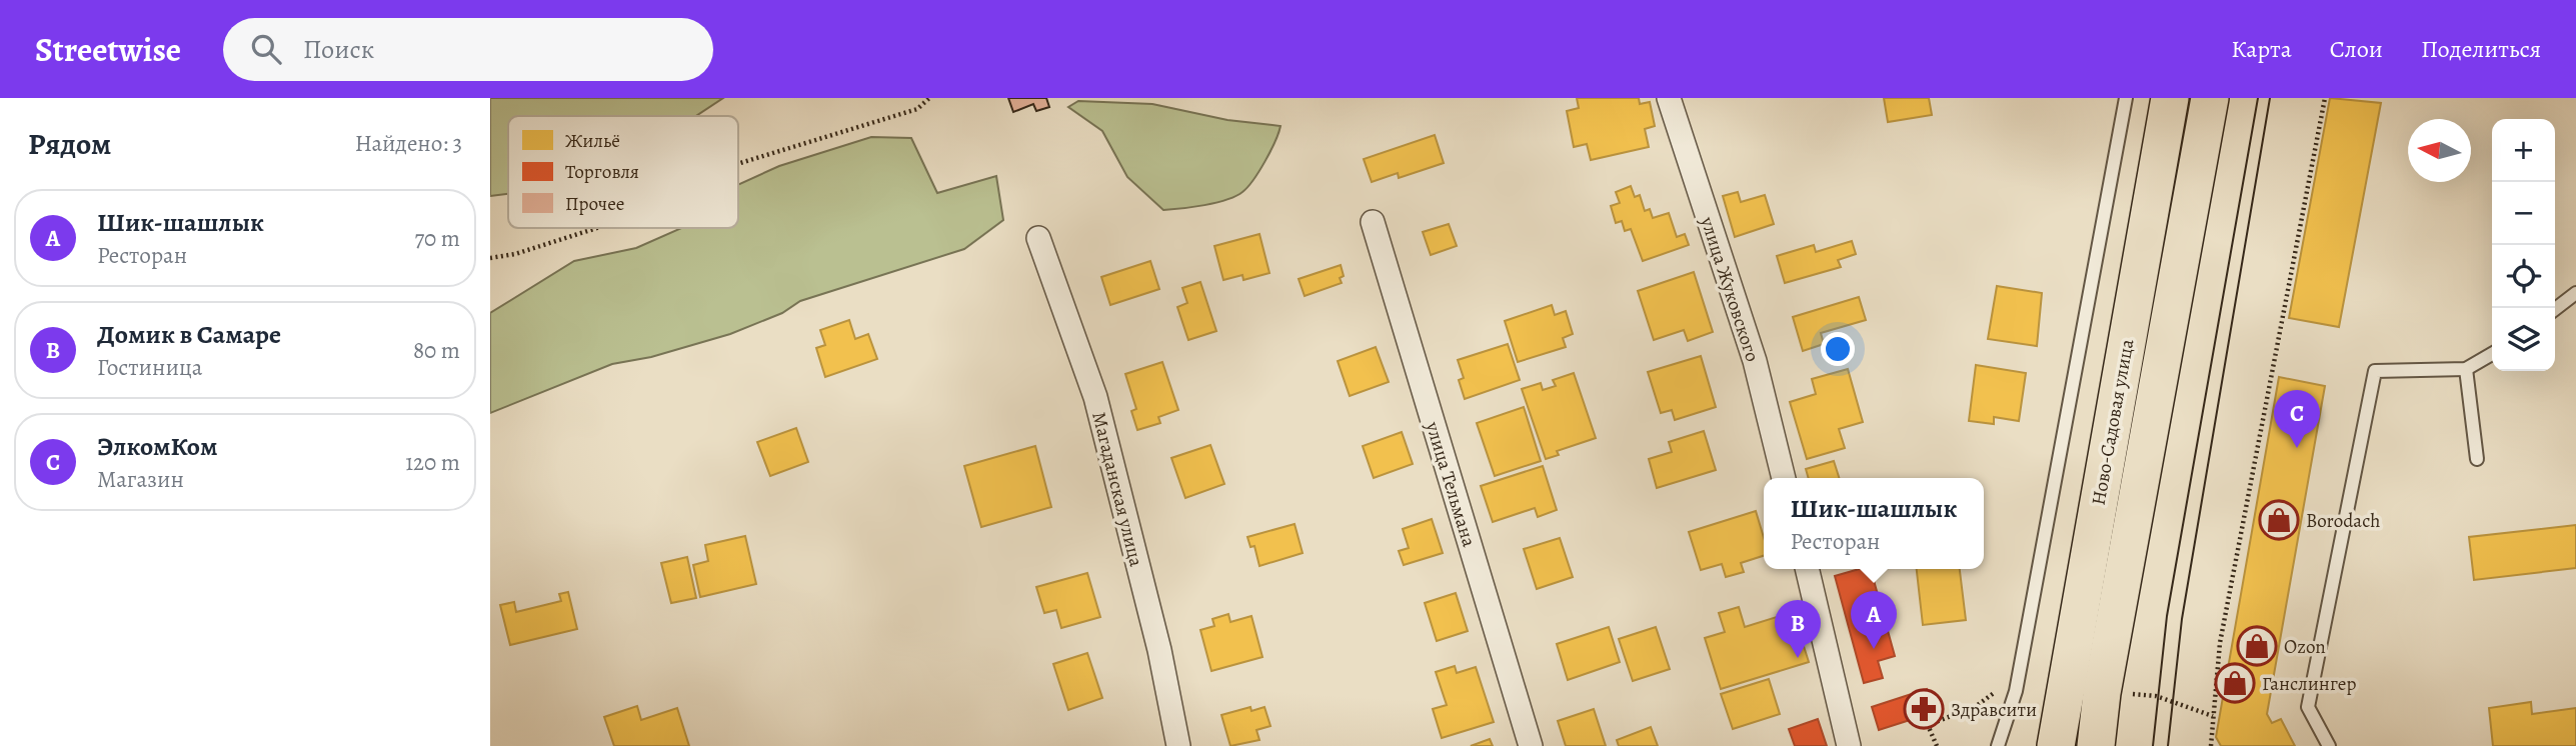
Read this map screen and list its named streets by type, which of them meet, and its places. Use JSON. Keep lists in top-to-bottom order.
{
  "streets": {
    "main road": ["Ново-Садовая улица"],
    "street": ["улица Жуковского", "улица Тельмана", "Магаданская улица"]
  },
  "places": {
    "shop": ["Borodach", "Ozon", "Ганслингер"],
    "pharmacy": ["Здравсити"]
  },
  "legend": ["Жильё", "Торговля", "Прочее"],
  "north": "left",
  "page": {
    "header": "Streetwise",
    "search": "Поиск",
    "nav": ["Карта", "Слои", "Поделиться"],
    "heading": ["Рядом", "Найдено: 3"],
    "map_buttons": ["+", "−"],
    "list": [
      {
        "mark": "A",
        "name": "Шик-шашлык",
        "note": "Ресторан",
        "value": "70 m"
      },
      {
        "mark": "B",
        "name": "Домик в Самаре",
        "note": "Гостиница",
        "value": "80 m"
      },
      {
        "mark": "C",
        "name": "ЭлкомКом",
        "note": "Магазин",
        "value": "120 m"
      }
    ],
    "pins": ["C", "A", "B"],
    "popup": ["Шик-шашлык", "Ресторан"]
  }
}
